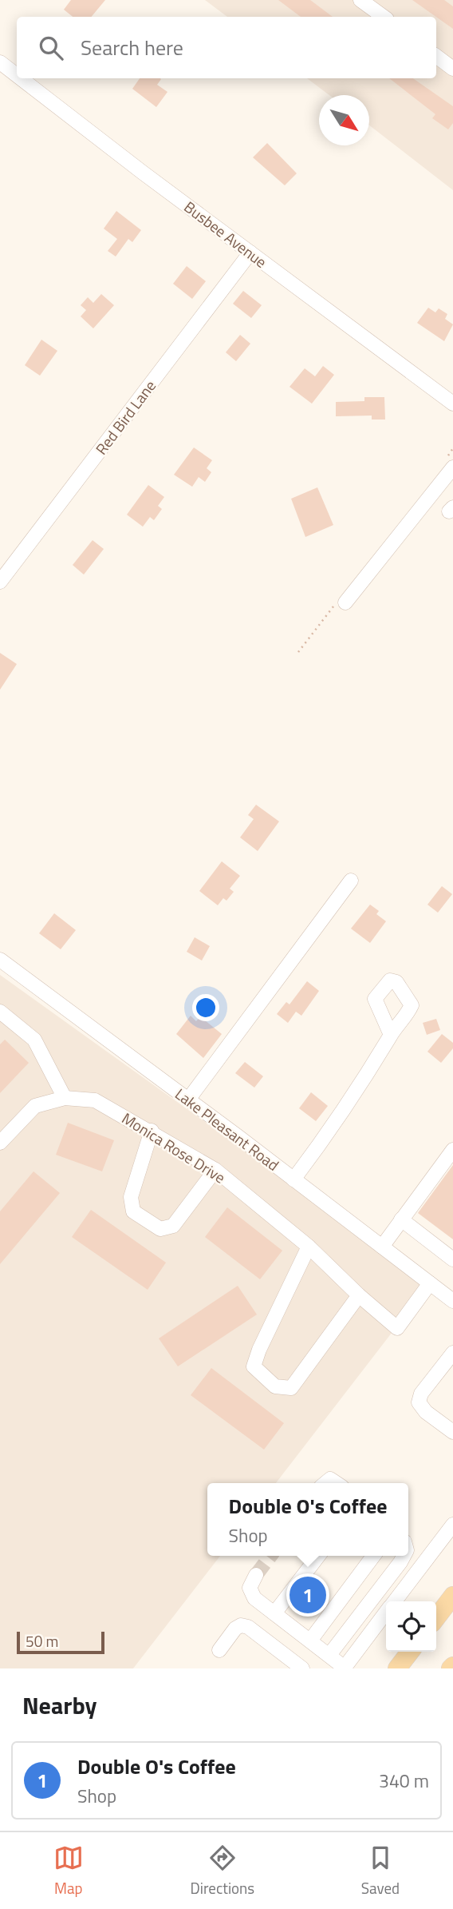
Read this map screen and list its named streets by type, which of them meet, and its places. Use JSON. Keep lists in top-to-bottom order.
{
  "streets": {
    "street": [
      "Busbee Avenue",
      "Red Bird Lane",
      "Lake Pleasant Road",
      "Monica Rose Drive"
    ]
  },
  "crossings": [
    ["Busbee Avenue", "Red Bird Lane"],
    ["Lake Pleasant Road", "Monica Rose Drive"]
  ],
  "scale_bar": "50 m",
  "north": "bottom right",
  "page": {
    "search": "Search here",
    "popup": ["Double O's Coffee", "Shop"],
    "pins": "1",
    "scale": "50 m",
    "heading": "Nearby",
    "list": [
      {
        "mark": "1",
        "name": "Double O's Coffee",
        "note": "Shop",
        "value": "340 m"
      }
    ],
    "nav": ["Map", "Directions", "Saved"]
  }
}
